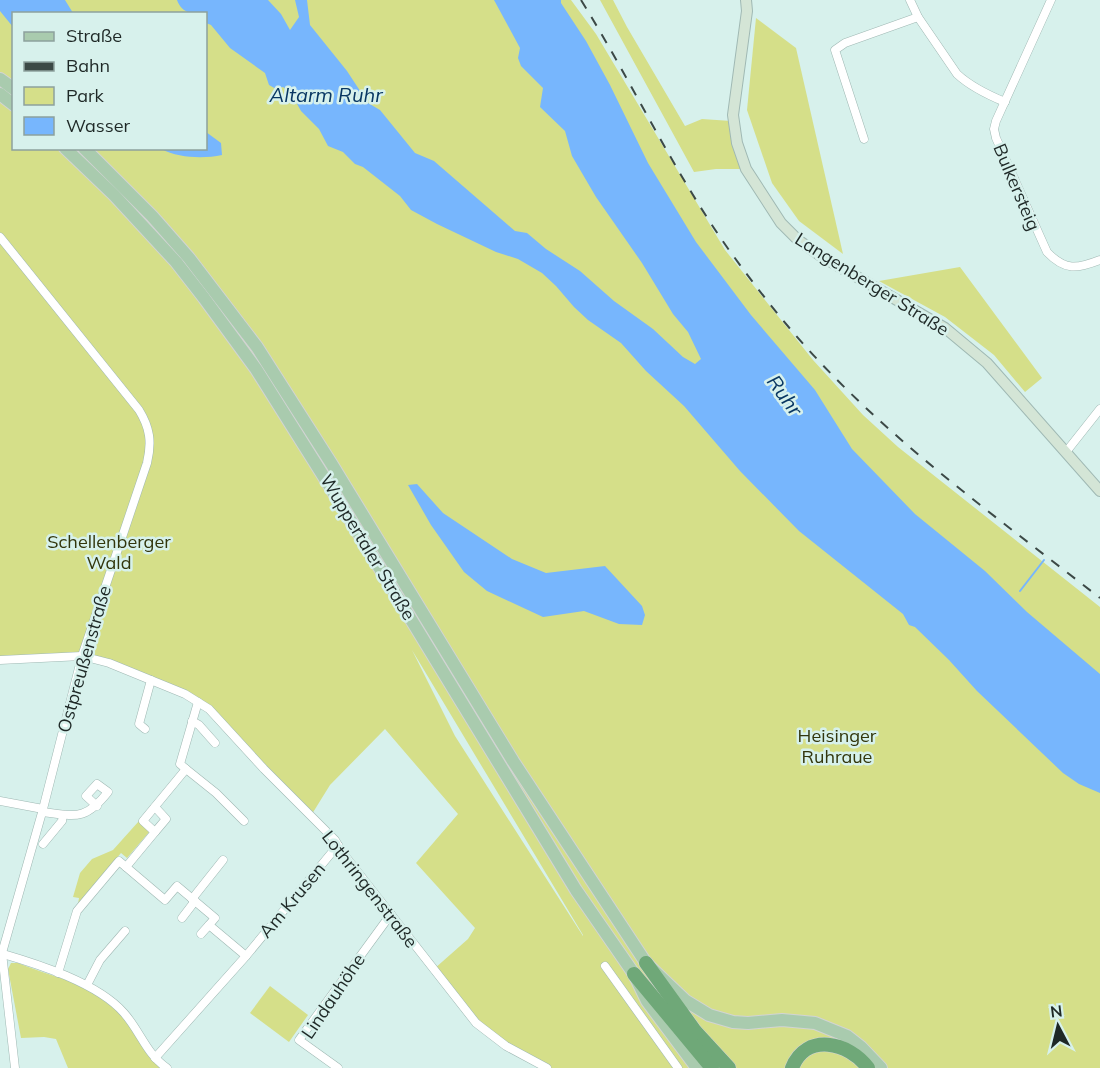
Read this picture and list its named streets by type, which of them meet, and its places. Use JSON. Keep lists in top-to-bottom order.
{
  "streets": {
    "main road": ["Langenberger Straße", "Wuppertaler Straße"],
    "street": [
      "Bulkersteig",
      "Ostpreußenstraße",
      "Lothringenstraße",
      "Am Krusen",
      "Lindauhöhe"
    ]
  },
  "crossings": [
    ["Ostpreußenstraße", "Lothringenstraße"],
    ["Lothringenstraße", "Am Krusen"],
    ["Lothringenstraße", "Lindauhöhe"]
  ],
  "water": ["Altarm Ruhr", "Ruhr"],
  "parks": ["Schellenberger Wald", "Heisinger Ruhraue"],
  "legend": [
    "Straße",
    "Bahn",
    "Park",
    "Wasser"
  ],
  "north": "top"
}
